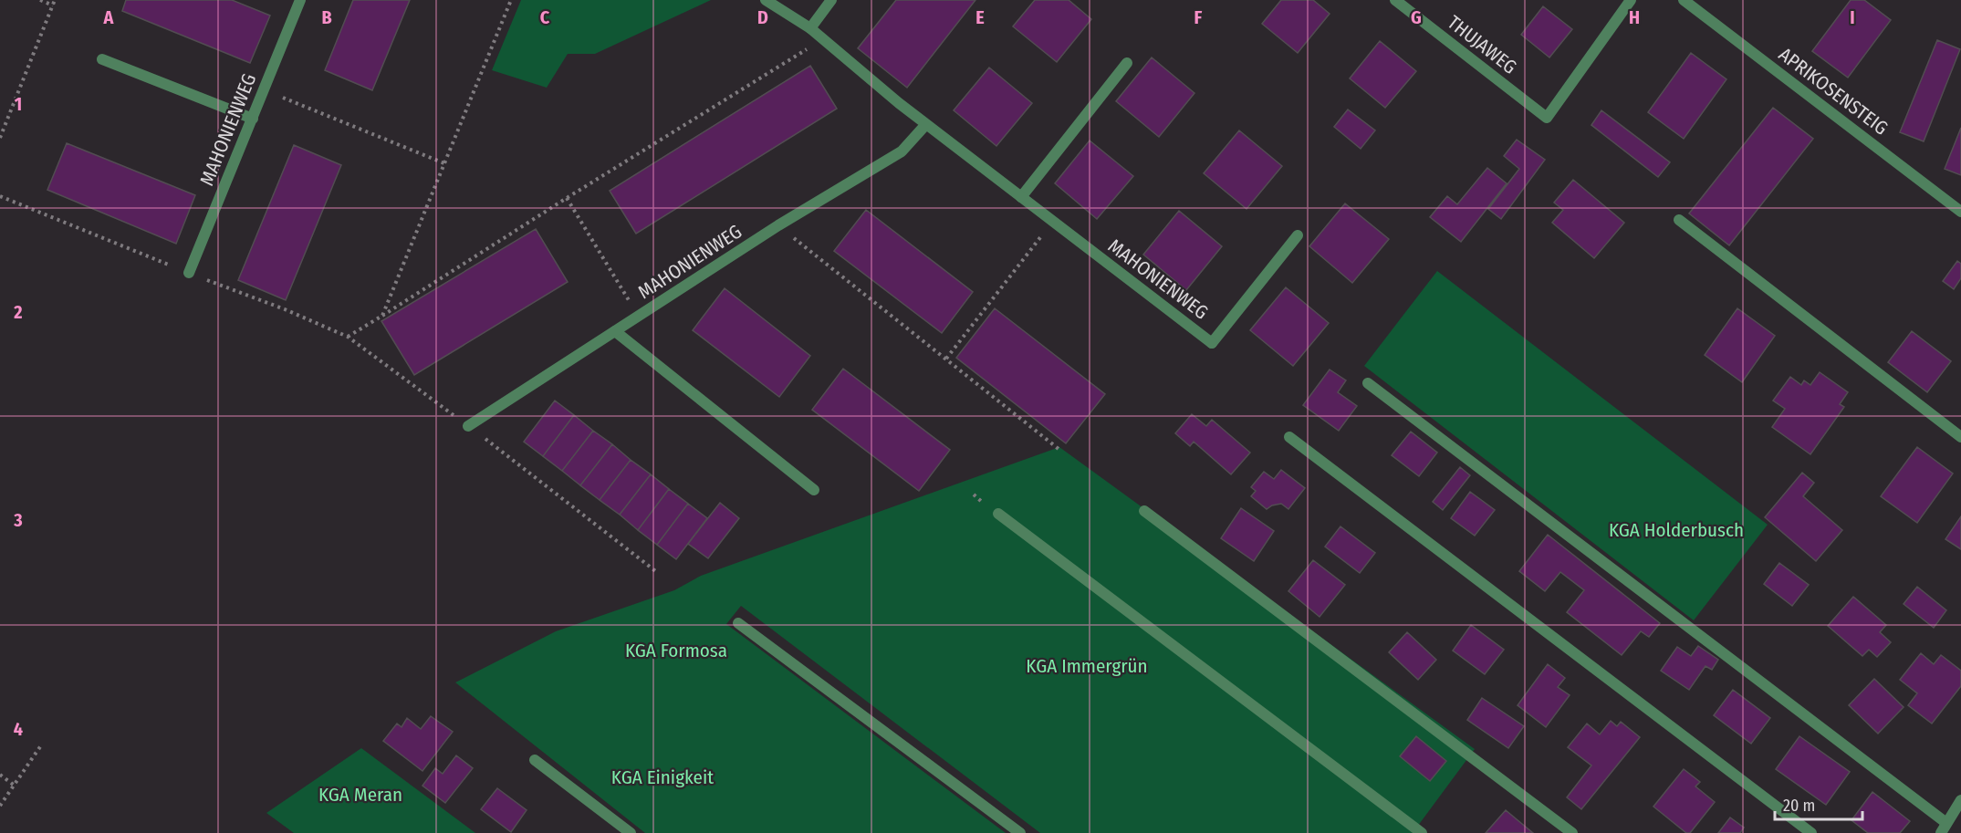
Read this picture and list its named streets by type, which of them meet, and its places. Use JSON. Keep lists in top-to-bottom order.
{
  "streets": {
    "street": ["THUJAWEG", "APRIKOSENSTEIG", "MAHONIENWEG"]
  },
  "parks": [
    "KGA Holderbusch",
    "KGA Formosa",
    "KGA Immergrün",
    "KGA Einigkeit",
    "KGA Meran"
  ],
  "scale_bar": "20 m",
  "grid": {
    "columns": [
      "A",
      "B",
      "C",
      "D",
      "E",
      "F",
      "G",
      "H",
      "I"
    ],
    "rows": [
      "1",
      "2",
      "3",
      "4"
    ]
  }
}
